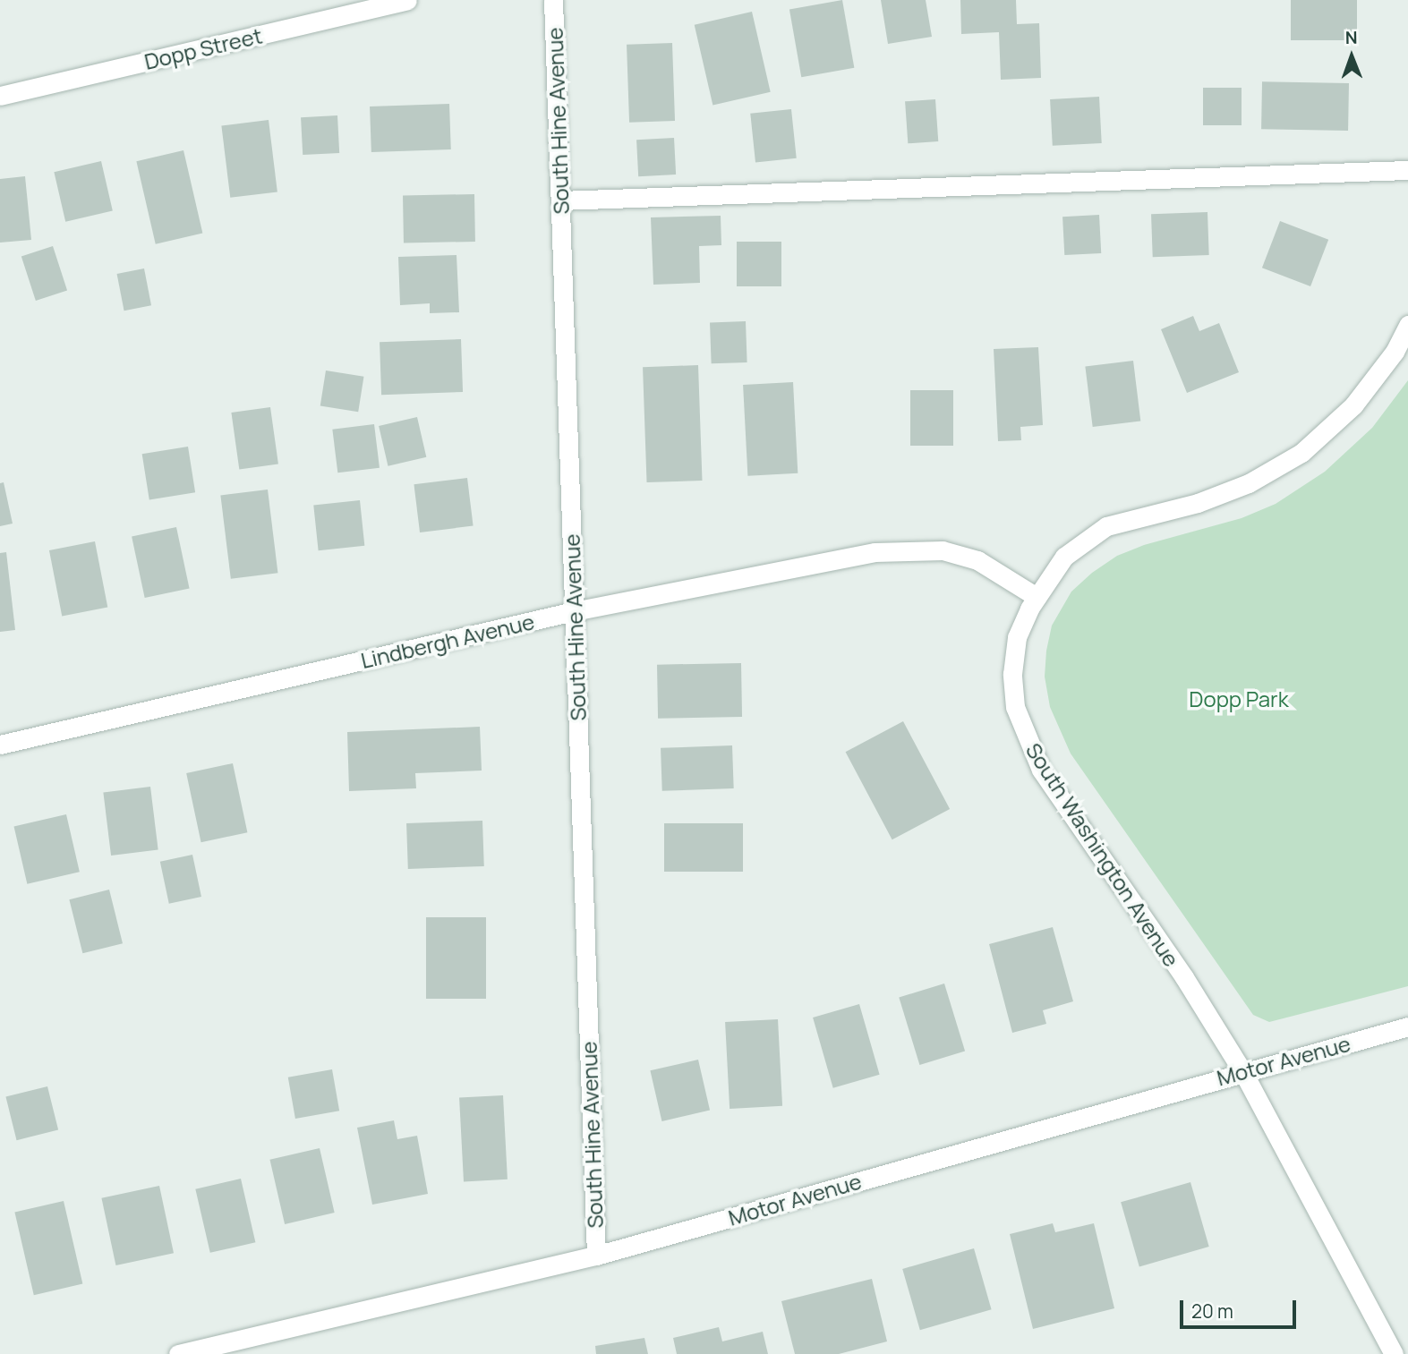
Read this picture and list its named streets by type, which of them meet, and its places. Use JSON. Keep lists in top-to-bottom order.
{
  "streets": {
    "street": [
      "Dopp Street",
      "South Hine Avenue",
      "Lindbergh Avenue",
      "South Washington Avenue",
      "Motor Avenue"
    ]
  },
  "crossings": [
    ["South Hine Avenue", "Lindbergh Avenue"],
    ["South Hine Avenue", "Motor Avenue"],
    ["Lindbergh Avenue", "South Washington Avenue"],
    ["South Washington Avenue", "Motor Avenue"]
  ],
  "parks": ["Dopp Park"],
  "scale_bar": "20 m",
  "north": "top"
}
